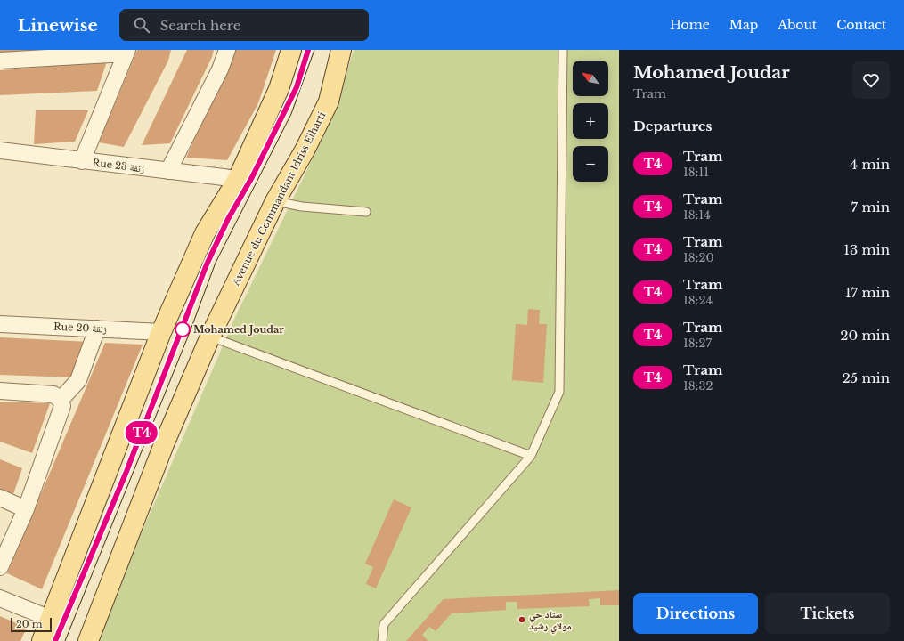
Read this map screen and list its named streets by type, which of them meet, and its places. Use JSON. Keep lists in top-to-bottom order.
{
  "streets": {
    "main road": ["Avenue du Commandant Idriss Elharti"],
    "street": ["Rue 23 زنقة", "Rue 20 زنقة"]
  },
  "places": ["Mohamed Joudar", "ستاد حي مولاي رشيد"],
  "lines": ["tram line T4"],
  "scale_bar": "20 m",
  "north": "top left",
  "page": {
    "header": "Linewise",
    "search": "Search here",
    "nav": [
      "Home",
      "Map",
      "About",
      "Contact"
    ],
    "on_map": "T4",
    "heading": [
      ["Mohamed Joudar", "Tram"],
      "Departures"
    ],
    "map_buttons": ["+", "−"],
    "list": [
      {
        "mark": "T4",
        "name": "Tram",
        "note": "18:11",
        "value": "4 min"
      },
      {
        "mark": "T4",
        "name": "Tram",
        "note": "18:14",
        "value": "7 min"
      },
      {
        "mark": "T4",
        "name": "Tram",
        "note": "18:20",
        "value": "13 min"
      },
      {
        "mark": "T4",
        "name": "Tram",
        "note": "18:24",
        "value": "17 min"
      },
      {
        "mark": "T4",
        "name": "Tram",
        "note": "18:27",
        "value": "20 min"
      },
      {
        "mark": "T4",
        "name": "Tram",
        "note": "18:32",
        "value": "25 min"
      }
    ],
    "buttons": ["Directions", "Tickets"],
    "scale": "20 m"
  }
}
